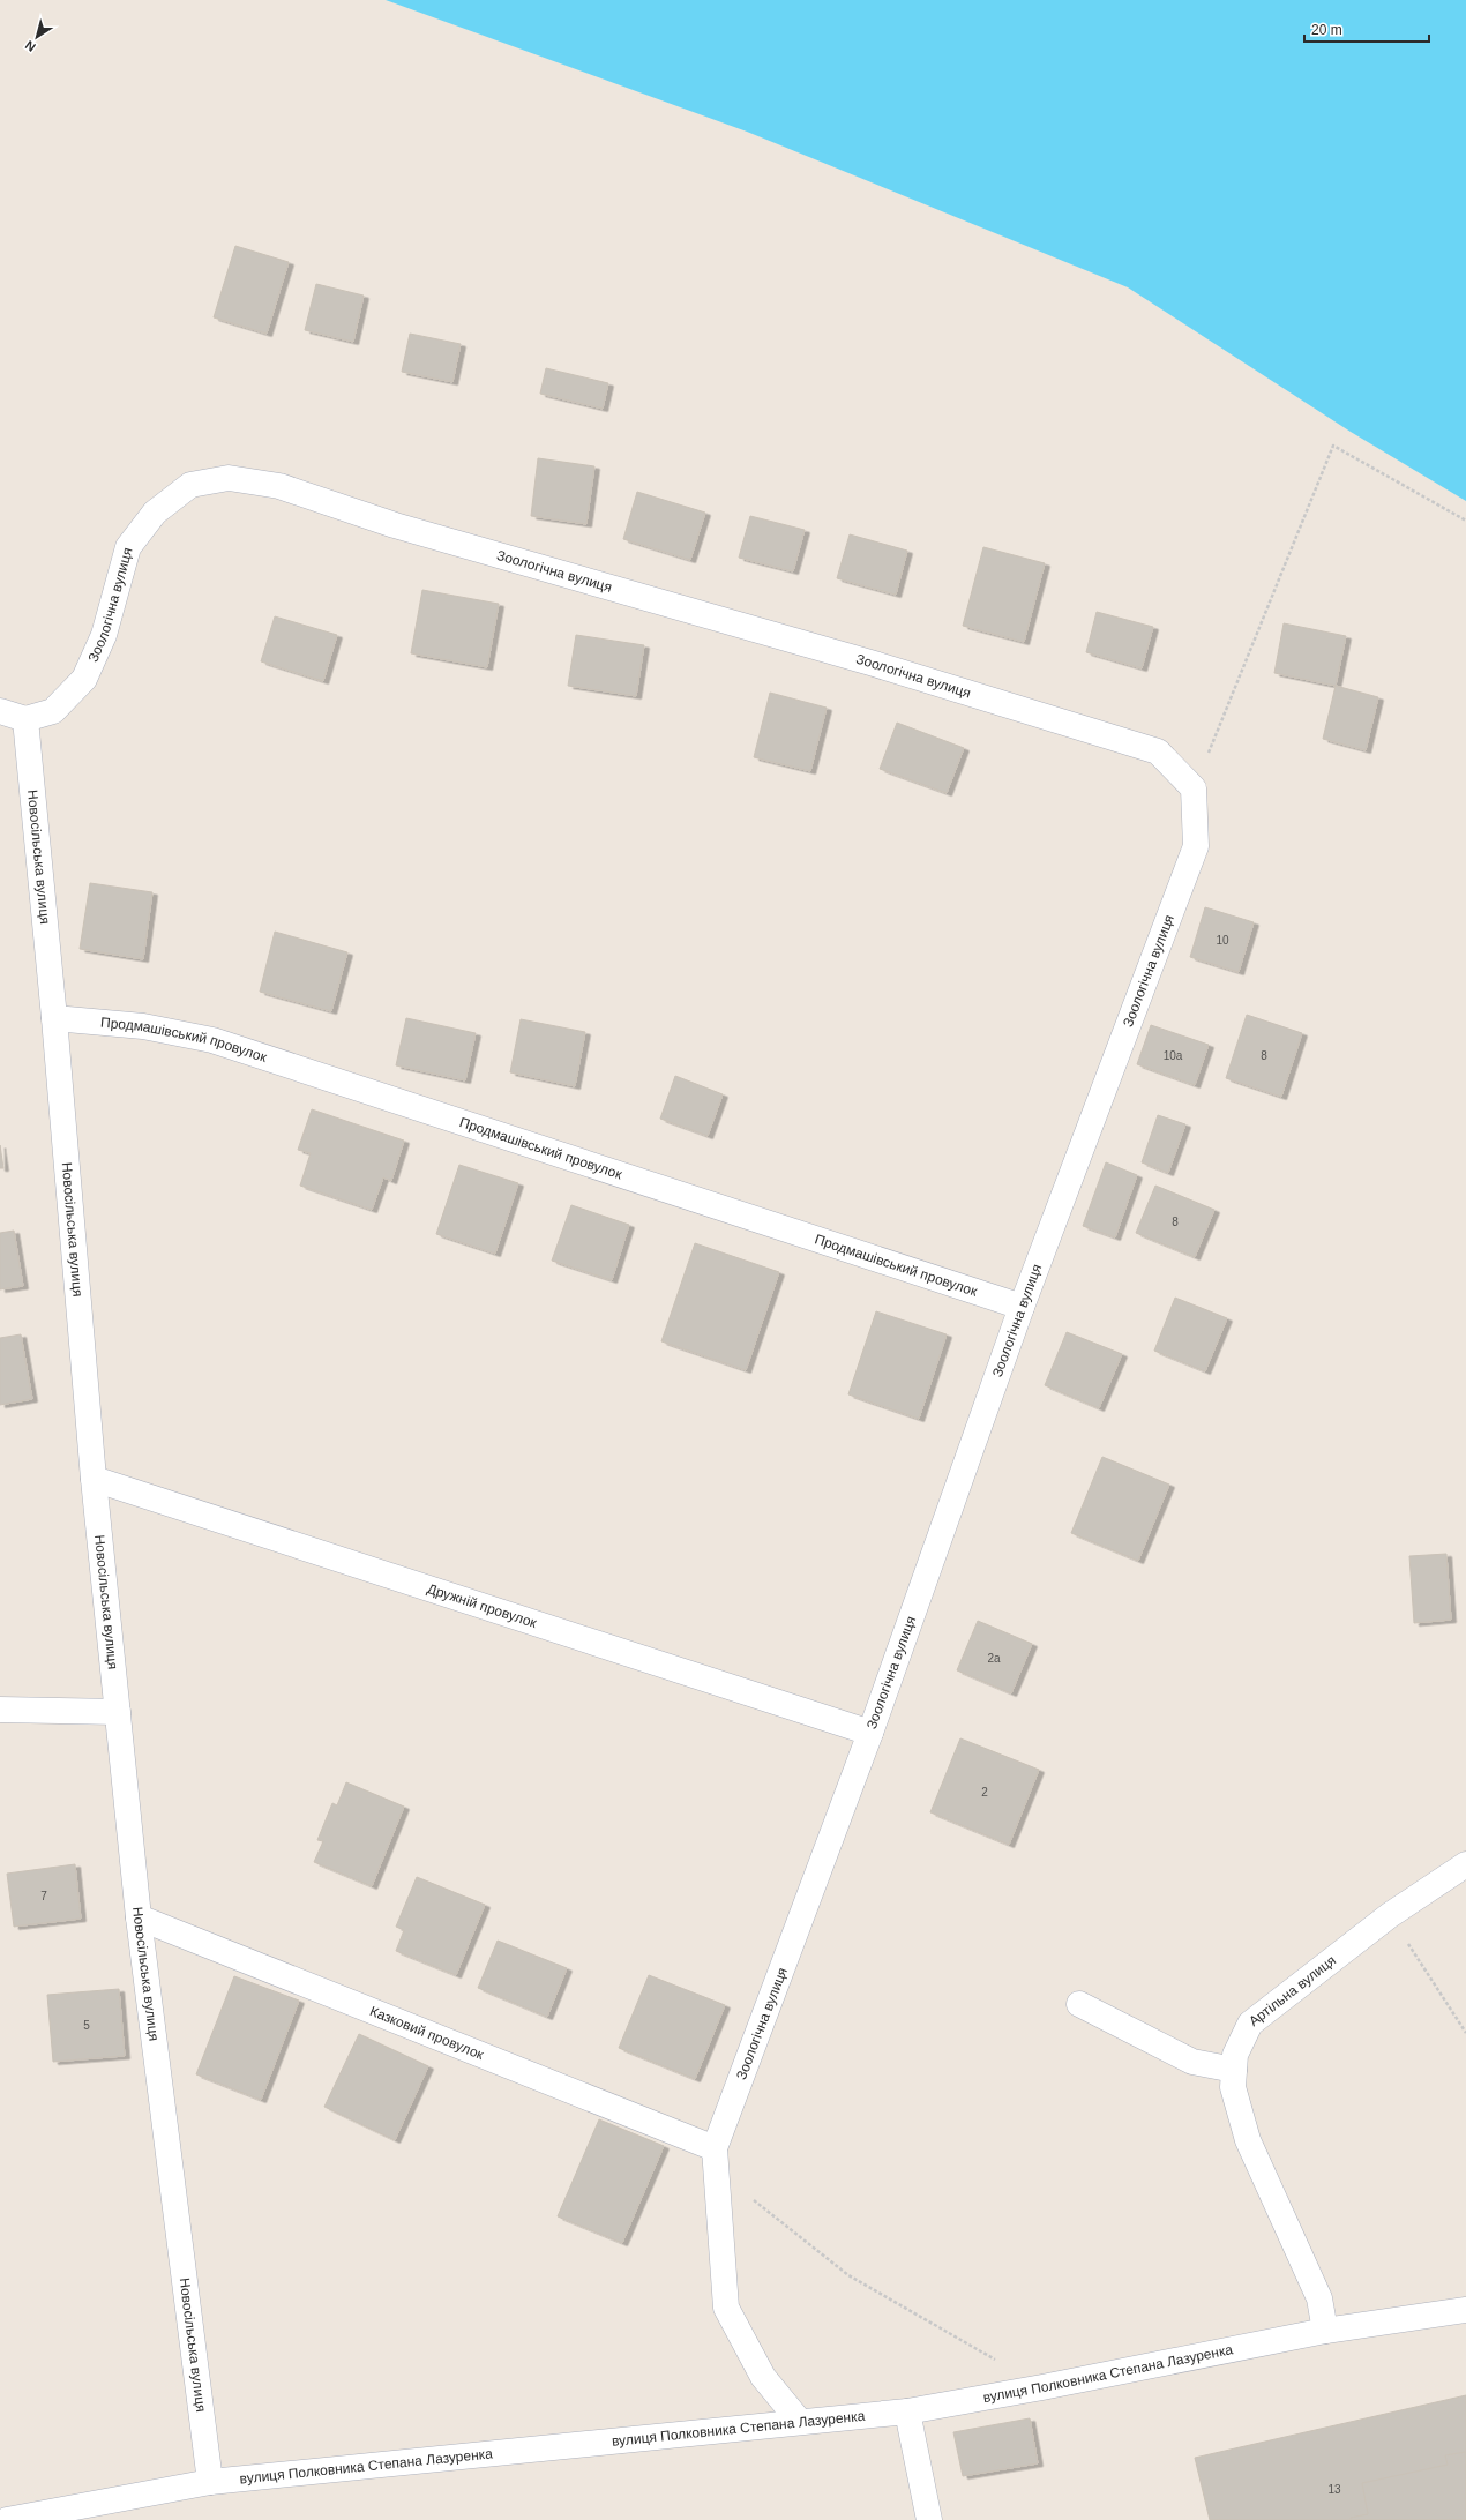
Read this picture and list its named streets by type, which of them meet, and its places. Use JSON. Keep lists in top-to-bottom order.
{
  "streets": {
    "street": [
      "Зоологічна вулиця",
      "Новосільська вулиця",
      "Продмашівський провулок",
      "Дружній провулок",
      "Артільна вулиця",
      "Казковий провулок",
      "вулиця Полковника Степана Лазуренка"
    ]
  },
  "crossings": [
    ["Зоологічна вулиця", "Новосільська вулиця"],
    ["Зоологічна вулиця", "Продмашівський провулок"],
    ["Зоологічна вулиця", "Дружній провулок"],
    ["Зоологічна вулиця", "Казковий провулок"],
    ["Зоологічна вулиця", "вулиця Полковника Степана Лазуренка"],
    ["Новосільська вулиця", "Продмашівський провулок"],
    ["Новосільська вулиця", "Дружній провулок"],
    ["Новосільська вулиця", "Казковий провулок"],
    ["Новосільська вулиця", "вулиця Полковника Степана Лазуренка"],
    ["Артільна вулиця", "вулиця Полковника Степана Лазуренка"]
  ],
  "house_numbers": [
    "10",
    "10а",
    "8",
    "8",
    "2а",
    "2",
    "7",
    "5",
    "13"
  ],
  "scale_bar": "20 m",
  "north": "bottom left"
}
